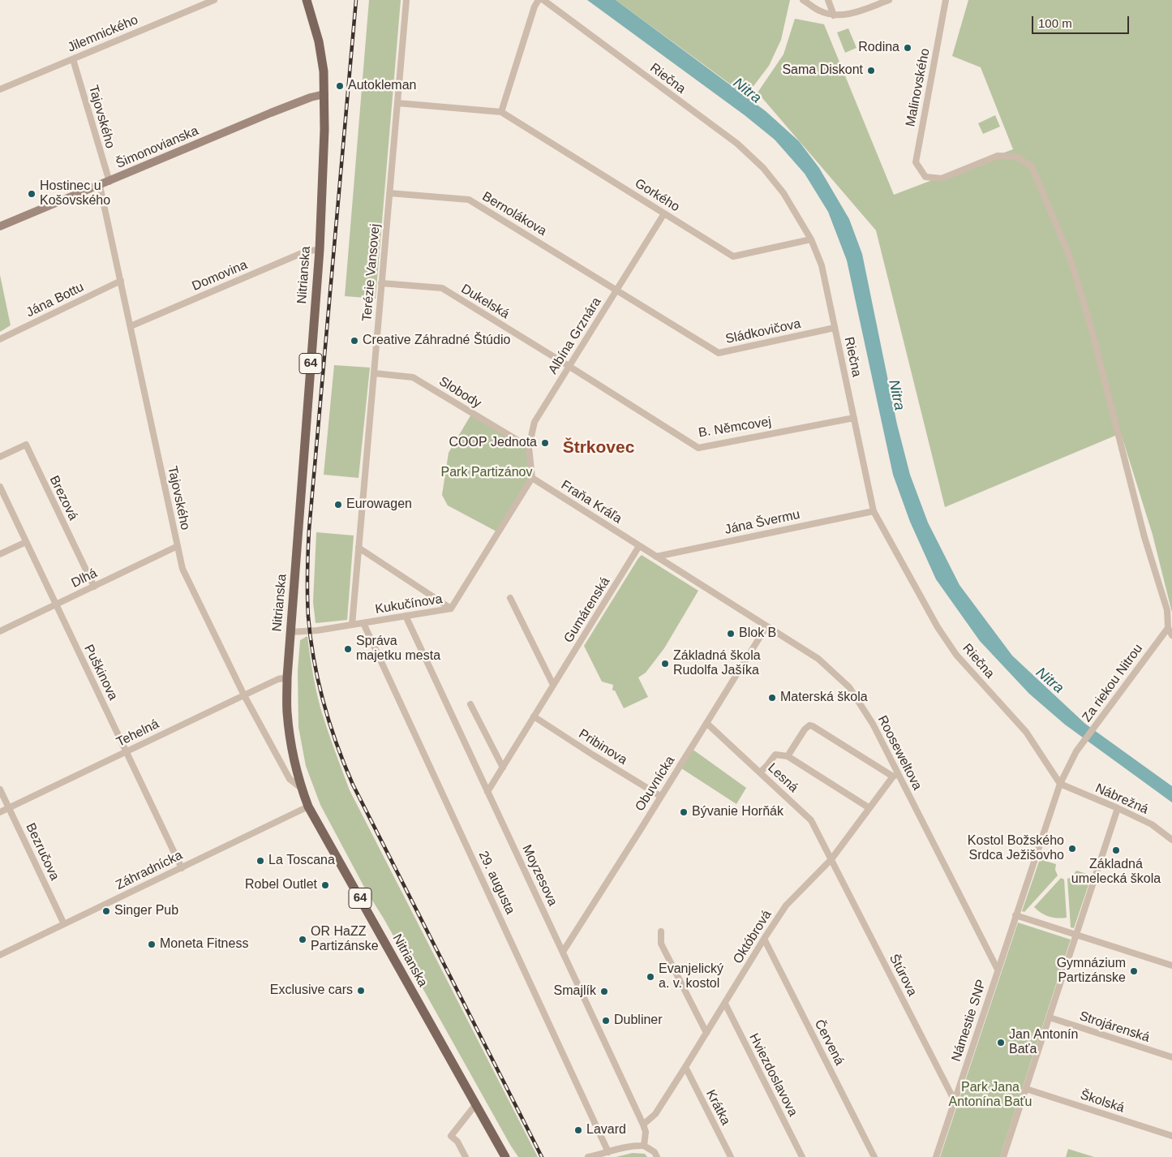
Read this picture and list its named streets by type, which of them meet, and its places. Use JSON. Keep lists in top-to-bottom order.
{
  "streets": {
    "main road": ["Nitrianska", "64"],
    "street": [
      "Jilemnického",
      "Riečna",
      "Malinovského",
      "Tajovského",
      "Šimonovianska",
      "Gorkého",
      "Bernolákova",
      "Terézie Vansovej",
      "Domovina",
      "Jána Bottu",
      "Dukelská",
      "Sládkovičova",
      "Albína Grznára",
      "Slobody",
      "B. Němcovej",
      "Brezová",
      "Fraňa Kráľa",
      "Jána Švermu",
      "Dlhá",
      "Kukučínova",
      "Gumárenská",
      "Puškinova",
      "Za riekou Nitrou",
      "Tehelná",
      "Pribinova",
      "Rooseweltova",
      "Lesná",
      "Obuvnícka",
      "Nábrežná",
      "Bezručova",
      "Záhradnícka",
      "Moyzesova",
      "29. augusta",
      "Októbrová",
      "Štúrova",
      "Námestie SNP",
      "Strojárenská",
      "Červená",
      "Hviezdoslavova",
      "Školská",
      "Krátka"
    ]
  },
  "crossings": [
    ["Jilemnického", "Tajovského"],
    ["Riečna", "Gorkého"],
    ["Riečna", "Sládkovičova"],
    ["Riečna", "B. Němcovej"],
    ["Riečna", "Jána Švermu"],
    ["Riečna", "Nábrežná"],
    ["Riečna", "Námestie SNP"],
    ["Malinovského", "Za riekou Nitrou"],
    ["Tajovského", "Šimonovianska"],
    ["Tajovského", "Nitrianska"],
    ["Tajovského", "Domovina"],
    ["Tajovského", "Jána Bottu"],
    ["Tajovského", "Dlhá"],
    ["Tajovského", "Tehelná"],
    ["Šimonovianska", "Nitrianska"],
    ["Gorkého", "Terézie Vansovej"],
    ["Gorkého", "Albína Grznára"],
    ["Bernolákova", "Terézie Vansovej"],
    ["Bernolákova", "Sládkovičova"],
    ["Bernolákova", "Albína Grznára"],
    ["Terézie Vansovej", "Dukelská"],
    ["Terézie Vansovej", "Slobody"],
    ["Terézie Vansovej", "Kukučínova"],
    ["Nitrianska", "Domovina"],
    ["Nitrianska", "Kukučínova"],
    ["Nitrianska", "Tehelná"],
    ["Nitrianska", "Záhradnícka"],
    ["Dukelská", "Albína Grznára"],
    ["Dukelská", "B. Němcovej"],
    ["Sládkovičova", "Albína Grznára"],
    ["Albína Grznára", "Slobody"],
    ["Albína Grznára", "B. Němcovej"],
    ["Albína Grznára", "Fraňa Kráľa"],
    ["Albína Grznára", "Kukučínova"],
    ["Brezová", "Dlhá"],
    ["Fraňa Kráľa", "Kukučínova"],
    ["Fraňa Kráľa", "Gumárenská"],
    ["Fraňa Kráľa", "Rooseweltova"],
    ["Jána Švermu", "Rooseweltova"],
    ["Dlhá", "Puškinova"],
    ["Kukučínova", "Moyzesova"],
    ["Kukučínova", "29. augusta"],
    ["Gumárenská", "Pribinova"],
    ["Gumárenská", "Rooseweltova"],
    ["Gumárenská", "Moyzesova"],
    ["Puškinova", "Tehelná"],
    ["Puškinova", "Záhradnícka"],
    ["Za riekou Nitrou", "Námestie SNP"],
    ["Tehelná", "Bezručova"],
    ["Pribinova", "Obuvnícka"],
    ["Rooseweltova", "Obuvnícka"],
    ["Rooseweltova", "Októbrová"],
    ["Rooseweltova", "Námestie SNP"],
    ["Lesná", "Obuvnícka"],
    ["Lesná", "Októbrová"],
    ["Lesná", "Štúrova"],
    ["Obuvnícka", "Moyzesova"],
    ["Nábrežná", "Námestie SNP"],
    ["Bezručova", "Záhradnícka"],
    ["Moyzesova", "Októbrová"],
    ["Októbrová", "Štúrova"],
    ["Októbrová", "Červená"],
    ["Októbrová", "Hviezdoslavova"],
    ["Októbrová", "Krátka"],
    ["Štúrova", "Námestie SNP"]
  ],
  "districts": ["Štrkovec"],
  "water": ["Nitra"],
  "parks": ["Park Partizánov", "Park Jana Antonína Baťu"],
  "places": [
    "Rodina",
    "Sama Diskont",
    "Autokleman",
    "Hostinec u Košovského",
    "Creative Záhradné Štúdio",
    "COOP Jednota",
    "Eurowagen",
    "Blok B",
    "Správa majetku mesta",
    "Základná škola Rudolfa Jašíka",
    "Materská škola",
    "Bývanie Horňák",
    "Kostol Božského Srdca Ježišovho",
    "Základná umelecká škola",
    "La Toscana",
    "Robel Outlet",
    "Singer Pub",
    "OR HaZZ Partizánske",
    "Moneta Fitness",
    "Gymnázium Partizánske",
    "Evanjelický a. v. kostol",
    "Exclusive cars",
    "Smajlík",
    "Dubliner",
    "Jan Antonín Baťa",
    "Lavard"
  ],
  "scale_bar": "100 m"
}
